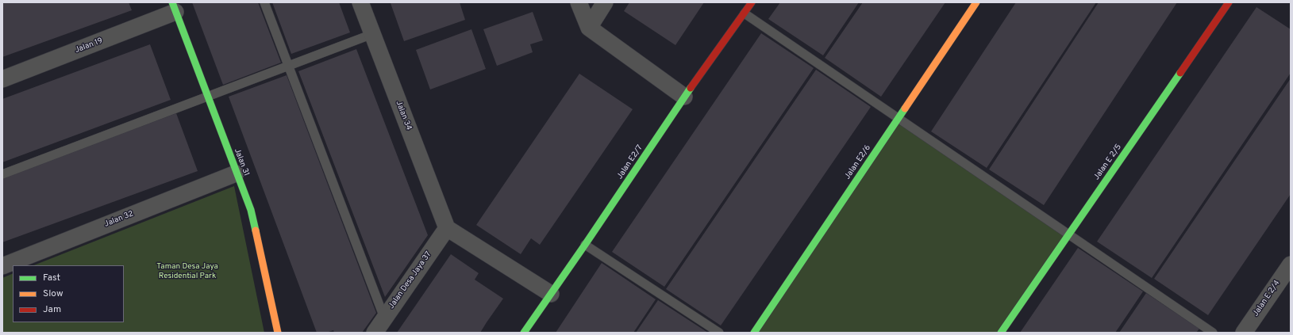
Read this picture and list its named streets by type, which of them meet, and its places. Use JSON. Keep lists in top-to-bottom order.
{
  "streets": {
    "street": [
      "Jalan 19",
      "Jalan 34",
      "Jalan 31",
      "Jalan E2/7",
      "Jalan E2/6",
      "Jalan E 2/5",
      "Jalan 32",
      "Jalan Desa Jaya 37",
      "Jalan E 2/4"
    ]
  },
  "crossings": [
    ["Jalan 19", "Jalan 31"],
    ["Jalan 34", "Jalan Desa Jaya 37"],
    ["Jalan 31", "Jalan 32"]
  ],
  "parks": ["Taman Desa Jaya Residential Park"],
  "legend": ["Fast", "Slow", "Jam"]
}
